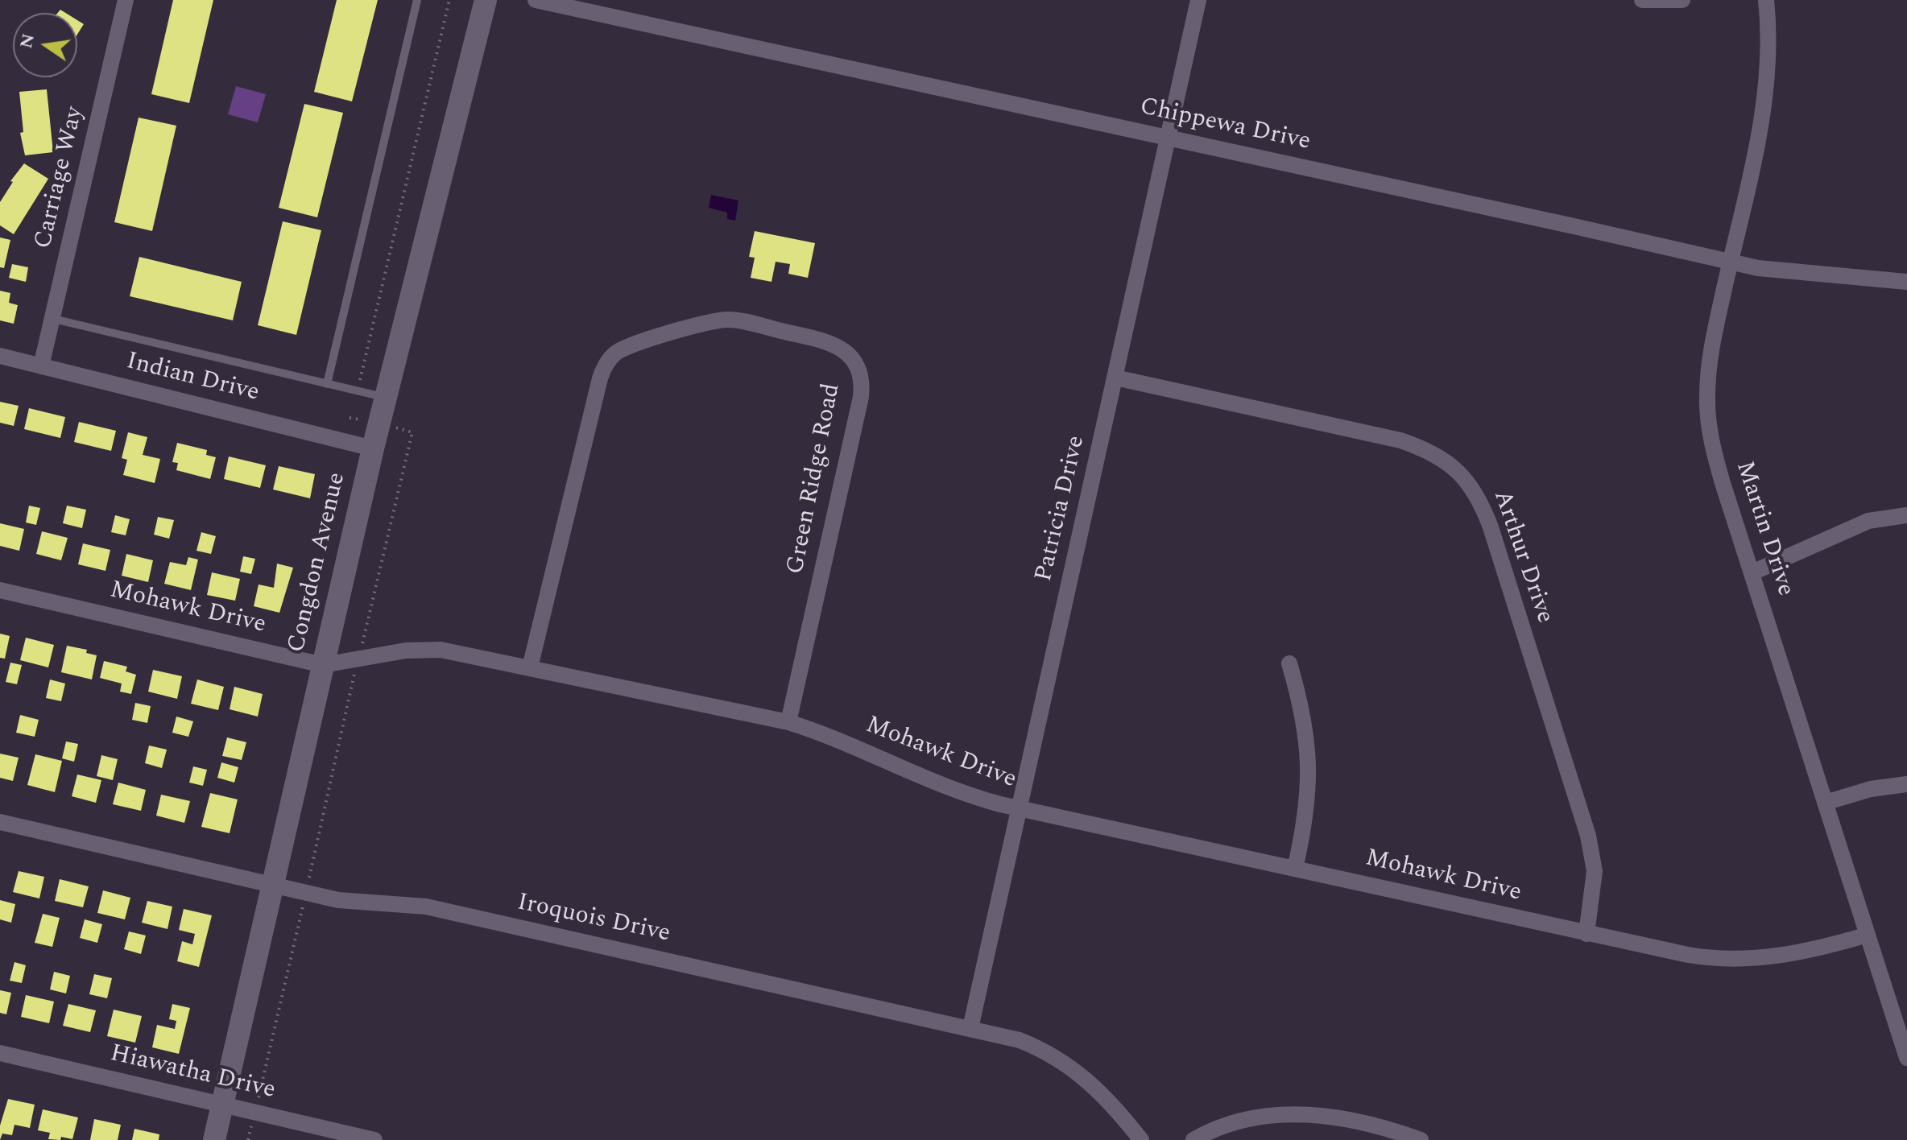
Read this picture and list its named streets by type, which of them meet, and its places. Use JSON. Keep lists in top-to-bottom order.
{
  "streets": {
    "street": [
      "Chippewa Drive",
      "Carriage Way",
      "Indian Drive",
      "Green Ridge Road",
      "Patricia Drive",
      "Martin Drive",
      "Arthur Drive",
      "Congdon Avenue",
      "Mohawk Drive",
      "Iroquois Drive",
      "Hiawatha Drive"
    ]
  },
  "crossings": [
    ["Chippewa Drive", "Patricia Drive"],
    ["Chippewa Drive", "Martin Drive"],
    ["Carriage Way", "Indian Drive"],
    ["Indian Drive", "Congdon Avenue"],
    ["Green Ridge Road", "Mohawk Drive"],
    ["Patricia Drive", "Arthur Drive"],
    ["Patricia Drive", "Mohawk Drive"],
    ["Patricia Drive", "Iroquois Drive"],
    ["Martin Drive", "Mohawk Drive"],
    ["Arthur Drive", "Mohawk Drive"],
    ["Congdon Avenue", "Mohawk Drive"],
    ["Congdon Avenue", "Iroquois Drive"],
    ["Congdon Avenue", "Hiawatha Drive"]
  ],
  "north": "left"
}
